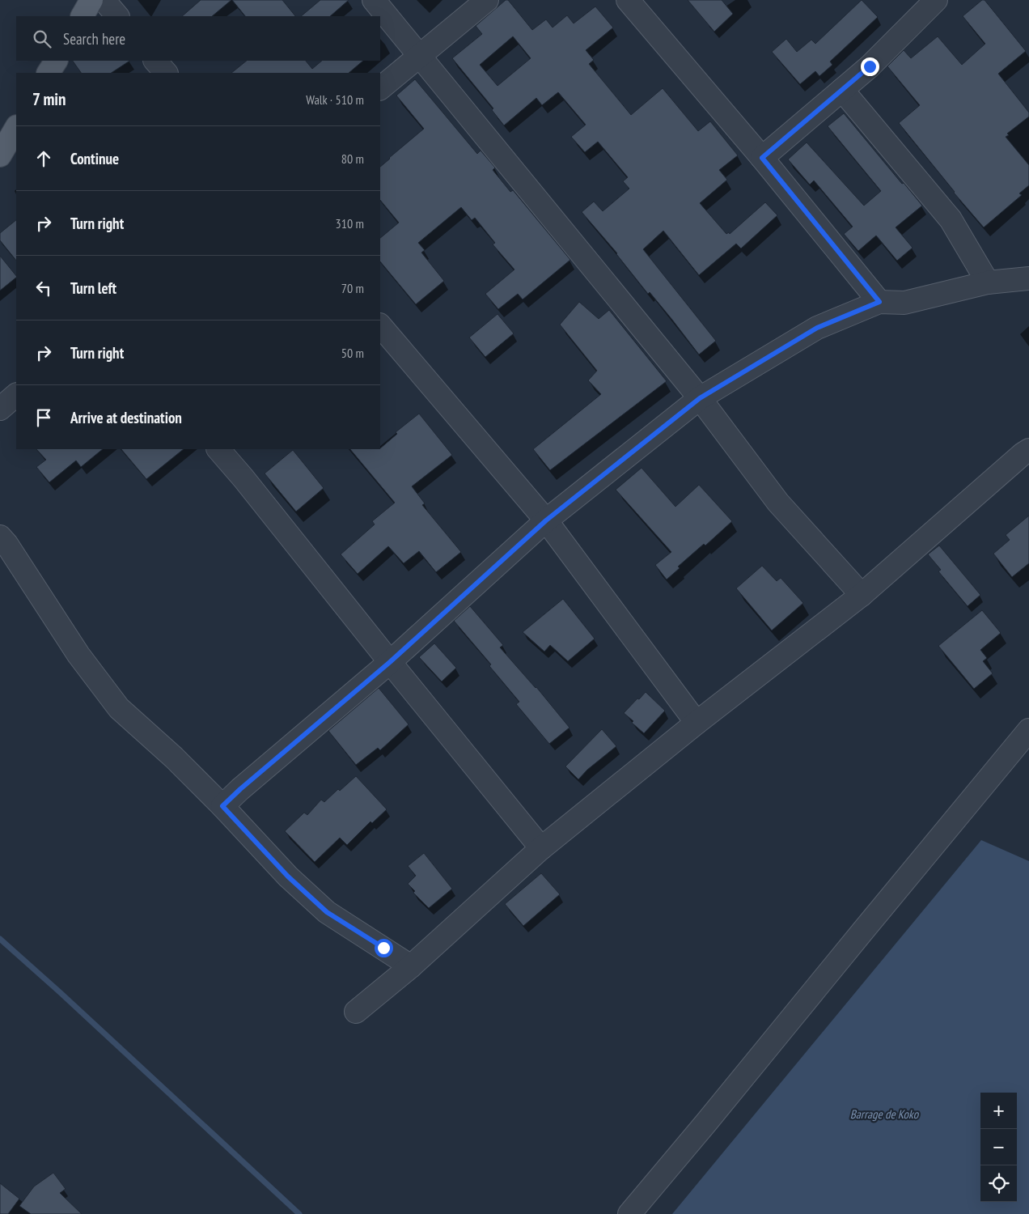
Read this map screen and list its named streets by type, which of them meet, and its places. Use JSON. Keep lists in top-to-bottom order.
{
  "water": ["Barrage de Koko"],
  "page": {
    "search": "Search here",
    "heading": ["7 min", "Walk · 510 m"],
    "list": [
      ["Continue", "80 m"],
      ["Turn right", "310 m"],
      ["Turn left", "70 m"],
      ["Turn right", "50 m"],
      "Arrive at destination"
    ],
    "map_buttons": ["+", "−"]
  }
}
